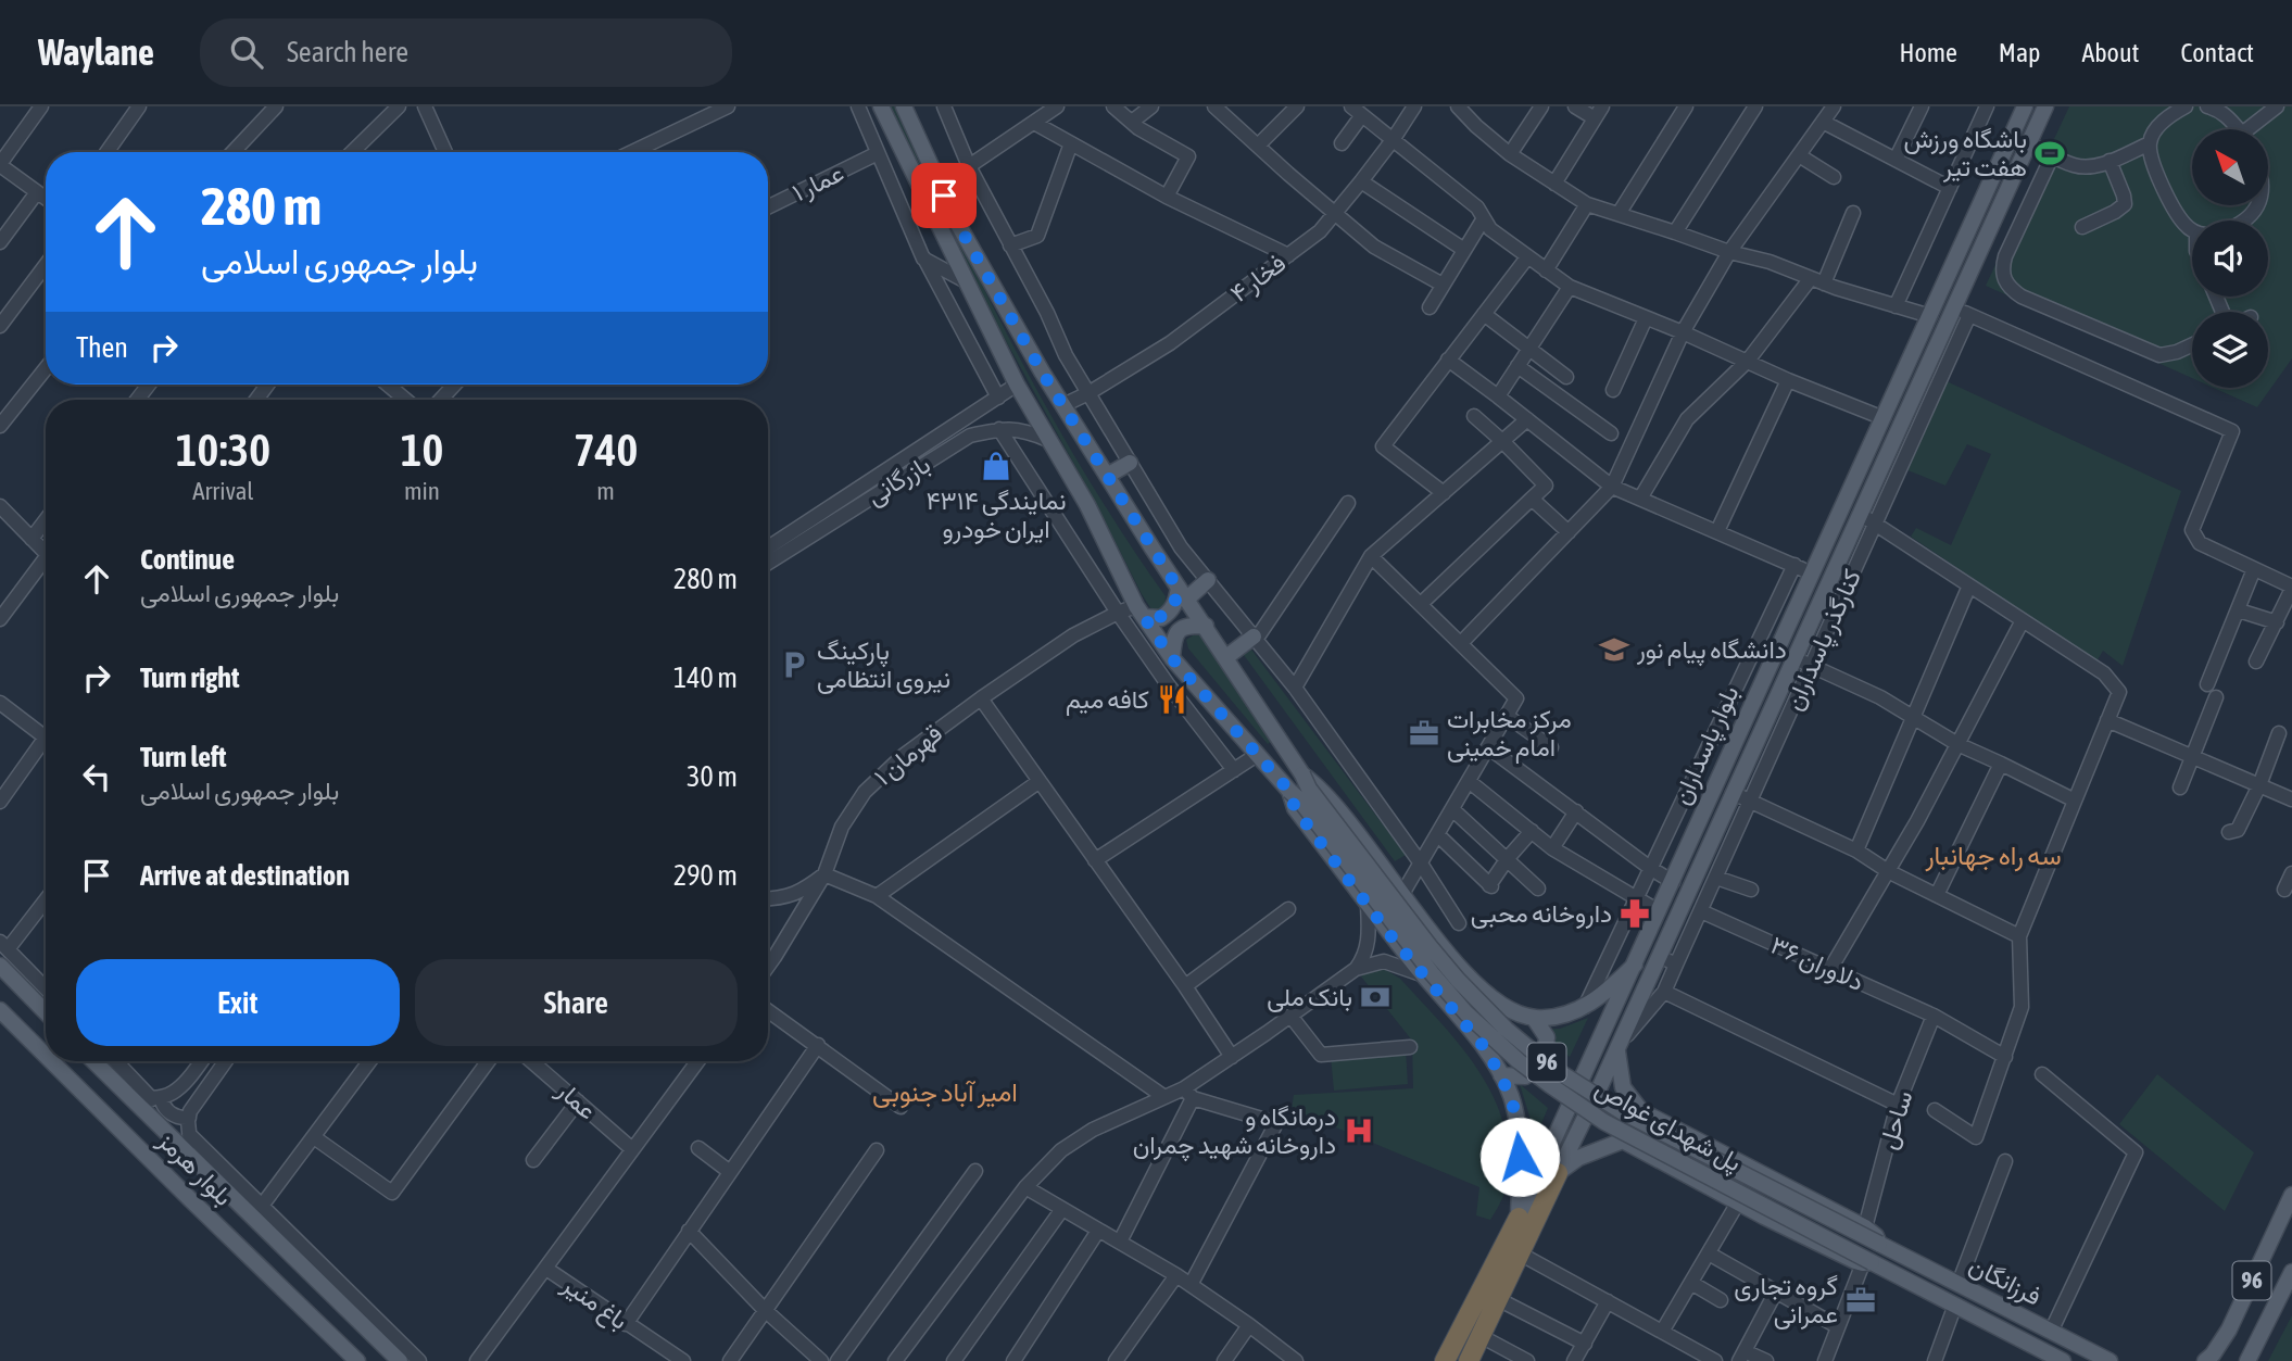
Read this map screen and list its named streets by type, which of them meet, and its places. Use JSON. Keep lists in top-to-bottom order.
{
  "streets": {
    "highway": ["بلوار پاسداران", "96"],
    "main road": ["پل شهدای غواص", "بلوار هرمز", "فرزانگان"],
    "street": [
      "عمار ۱",
      "فخار ۴",
      "بازرگانی",
      "کنارگذر پاسداران",
      "قهرمان ۱",
      "دلاوران ۳۶",
      "عمار",
      "ساحل",
      "باغ منیر"
    ]
  },
  "crossings": [
    ["فخار ۴", "96"],
    ["بازرگانی", "96"],
    ["کنارگذر پاسداران", "بلوار پاسداران"],
    ["کنارگذر پاسداران", "دلاوران ۳۶"],
    ["بلوار پاسداران", "96"],
    ["قهرمان ۱", "96"],
    ["دلاوران ۳۶", "ساحل"],
    ["96", "پل شهدای غواص"],
    ["پل شهدای غواص", "فرزانگان"]
  ],
  "districts": ["سه راه جهانبار", "امير آباد جنوبی"],
  "places": {
    "sports": ["باشگاه ورزش هفت تیر"],
    "shop": ["نمایندگی ۴۳۱۴ ایران خودرو"],
    "school or university": ["دانشگاه پیام نور"],
    "parking": ["پارکینگ نیروی انتظامی"],
    "restaurant": ["کافه میم"],
    "office": ["مرکز مخابرات امام خمینی", "گروه تجاری عمرانی"],
    "pharmacy": ["داروخانه محبی"],
    "bank": ["بانک ملی"],
    "hospital": ["درمانگاه و داروخانه شهید چمران"]
  },
  "north": "top left",
  "page": {
    "header": "Waylane",
    "search": "Search here",
    "nav": [
      "Home",
      "Map",
      "About",
      "Contact"
    ],
    "turn": ["280 m", "بلوار جمهوری اسلامی"],
    "then": "Then",
    "eta": [
      "10:30",
      "Arrival",
      "10",
      "min",
      "740",
      "m"
    ],
    "list": [
      {
        "name": "Continue",
        "note": "بلوار جمهوری اسلامی",
        "value": "280 m"
      },
      {
        "name": "Turn right",
        "value": "140 m"
      },
      {
        "name": "Turn left",
        "note": "بلوار جمهوری اسلامی",
        "value": "30 m"
      },
      {
        "name": "Arrive at destination",
        "value": "290 m"
      }
    ],
    "buttons": ["Exit", "Share"]
  }
}
